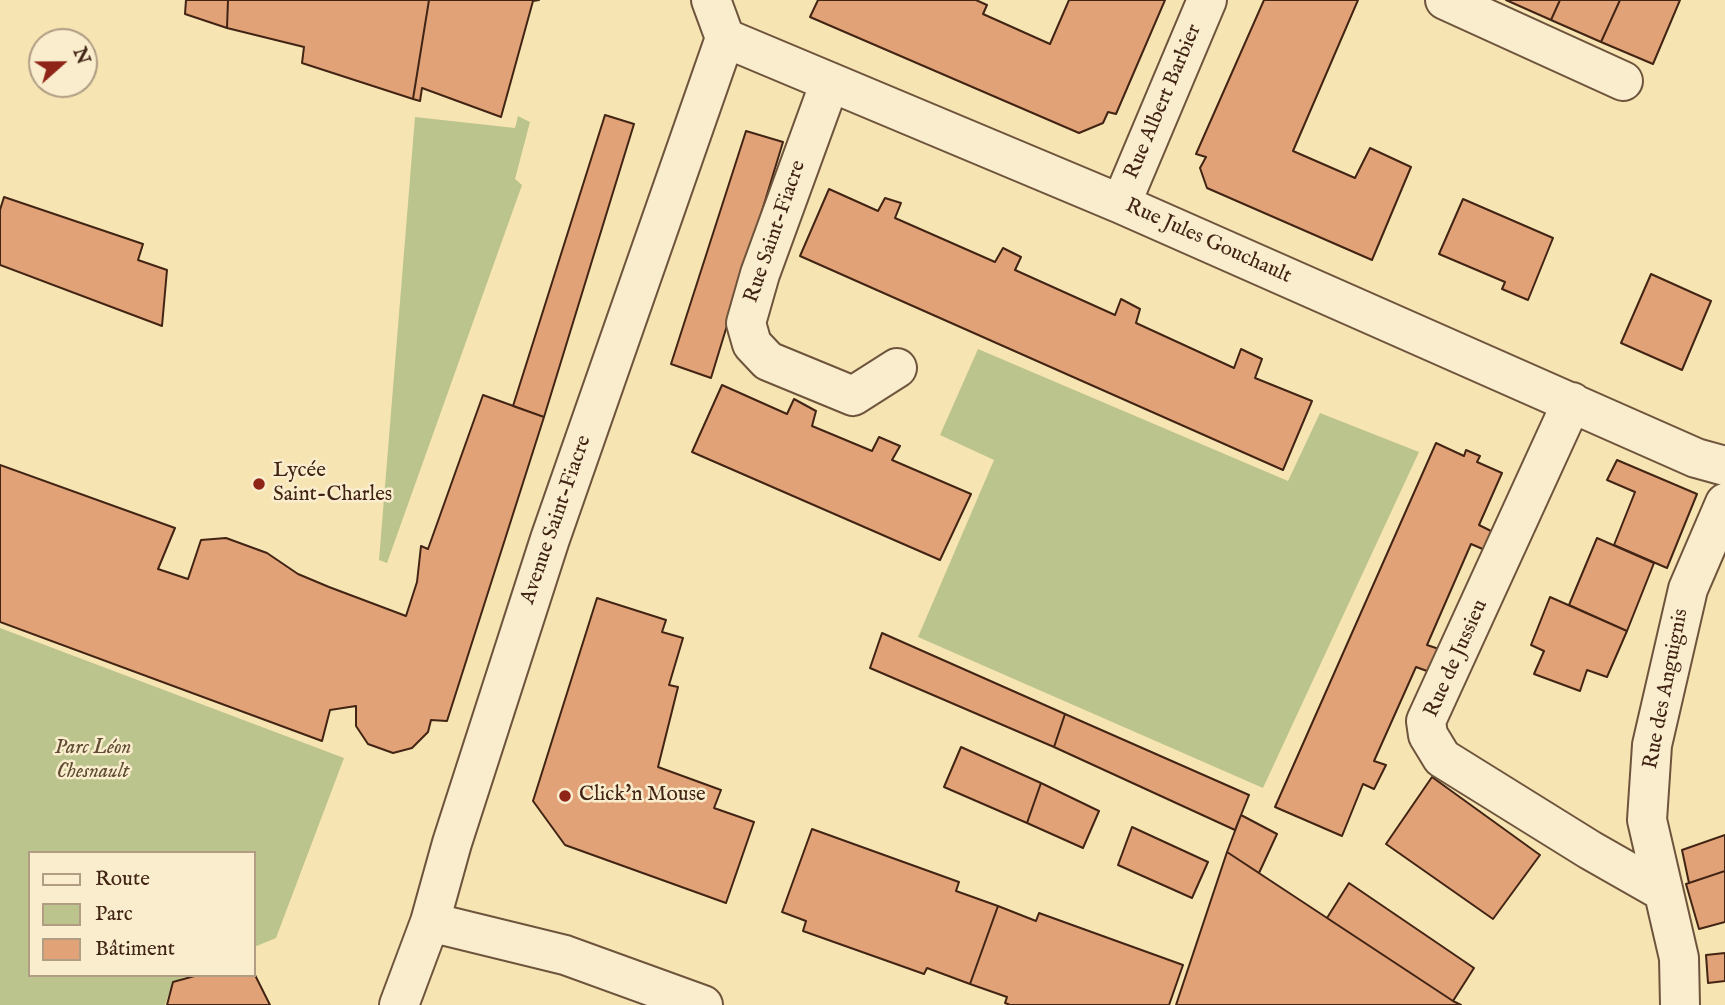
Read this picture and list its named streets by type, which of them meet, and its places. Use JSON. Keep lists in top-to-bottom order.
{
  "streets": {
    "street": [
      "Rue Albert Barbier",
      "Rue Saint-Fiacre",
      "Rue Jules Gouchault",
      "Avenue Saint-Fiacre",
      "Rue de Jussieu",
      "Rue des Anguignis"
    ]
  },
  "crossings": [
    ["Rue Albert Barbier", "Rue Jules Gouchault"],
    ["Rue Saint-Fiacre", "Rue Jules Gouchault"],
    ["Rue Jules Gouchault", "Avenue Saint-Fiacre"],
    ["Rue Jules Gouchault", "Rue de Jussieu"],
    ["Rue de Jussieu", "Rue des Anguignis"]
  ],
  "parks": ["Parc Léon Chesnault"],
  "places": ["Lycée Saint-Charles", "Click'n Mouse"],
  "legend": ["Route", "Parc", "Bâtiment"],
  "north": "right"
}
